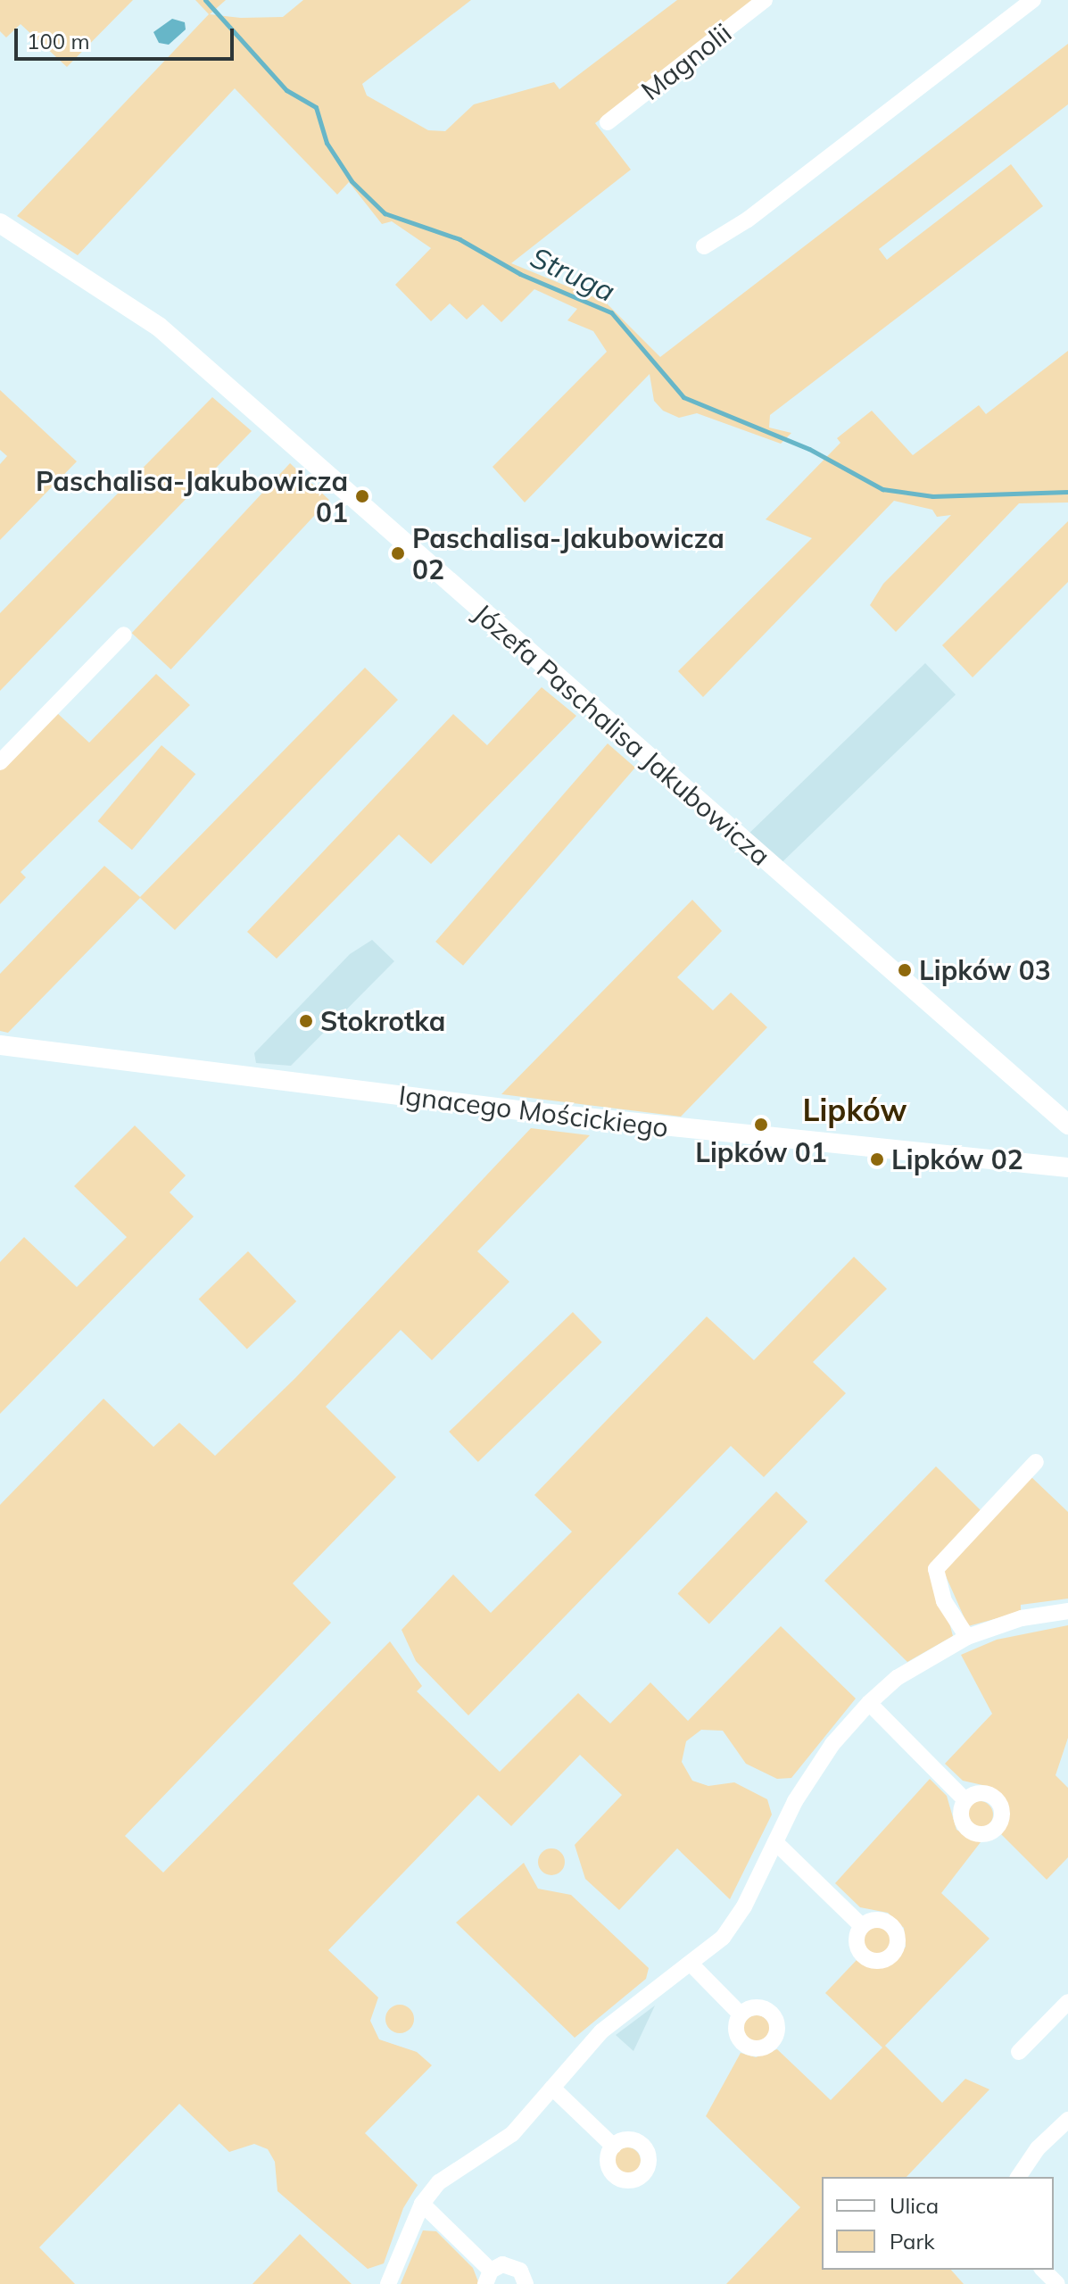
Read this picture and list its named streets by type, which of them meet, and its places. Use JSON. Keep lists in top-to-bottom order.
{
  "streets": {
    "street": ["Magnolii", "Józefa Paschalisa Jakubowicza", "Ignacego Mościckiego"]
  },
  "districts": ["Lipków"],
  "water": ["Struga"],
  "places": [
    "Paschalisa-Jakubowicza 01",
    "Paschalisa-Jakubowicza 02",
    "Lipków 03",
    "Stokrotka",
    "Lipków 01",
    "Lipków 02"
  ],
  "legend": ["Ulica", "Park"],
  "scale_bar": "100 m"
}
